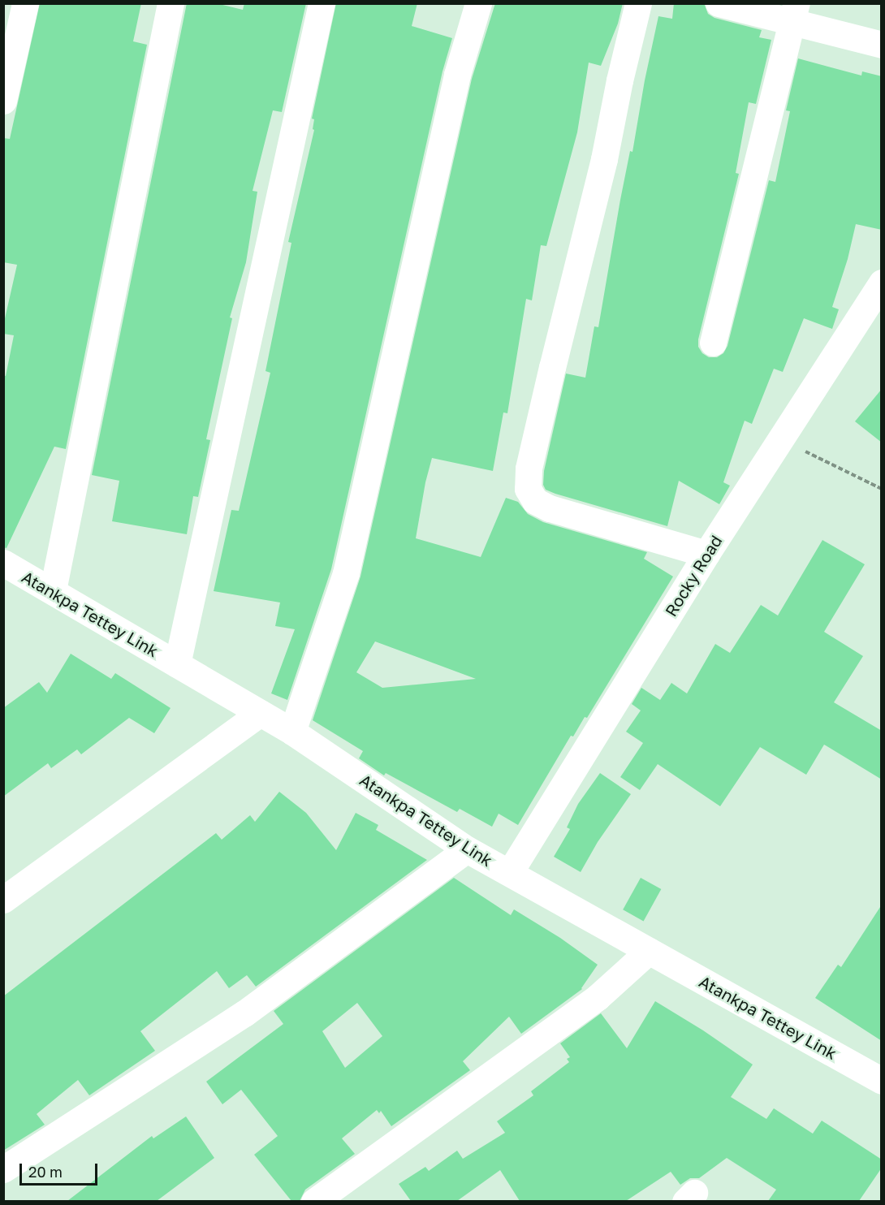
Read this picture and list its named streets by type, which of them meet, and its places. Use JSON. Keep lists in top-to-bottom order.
{
  "streets": {
    "street": ["Rocky Road", "Atankpa Tettey Link"]
  },
  "crossings": [
    ["Rocky Road", "Atankpa Tettey Link"]
  ],
  "scale_bar": "20 m"
}
